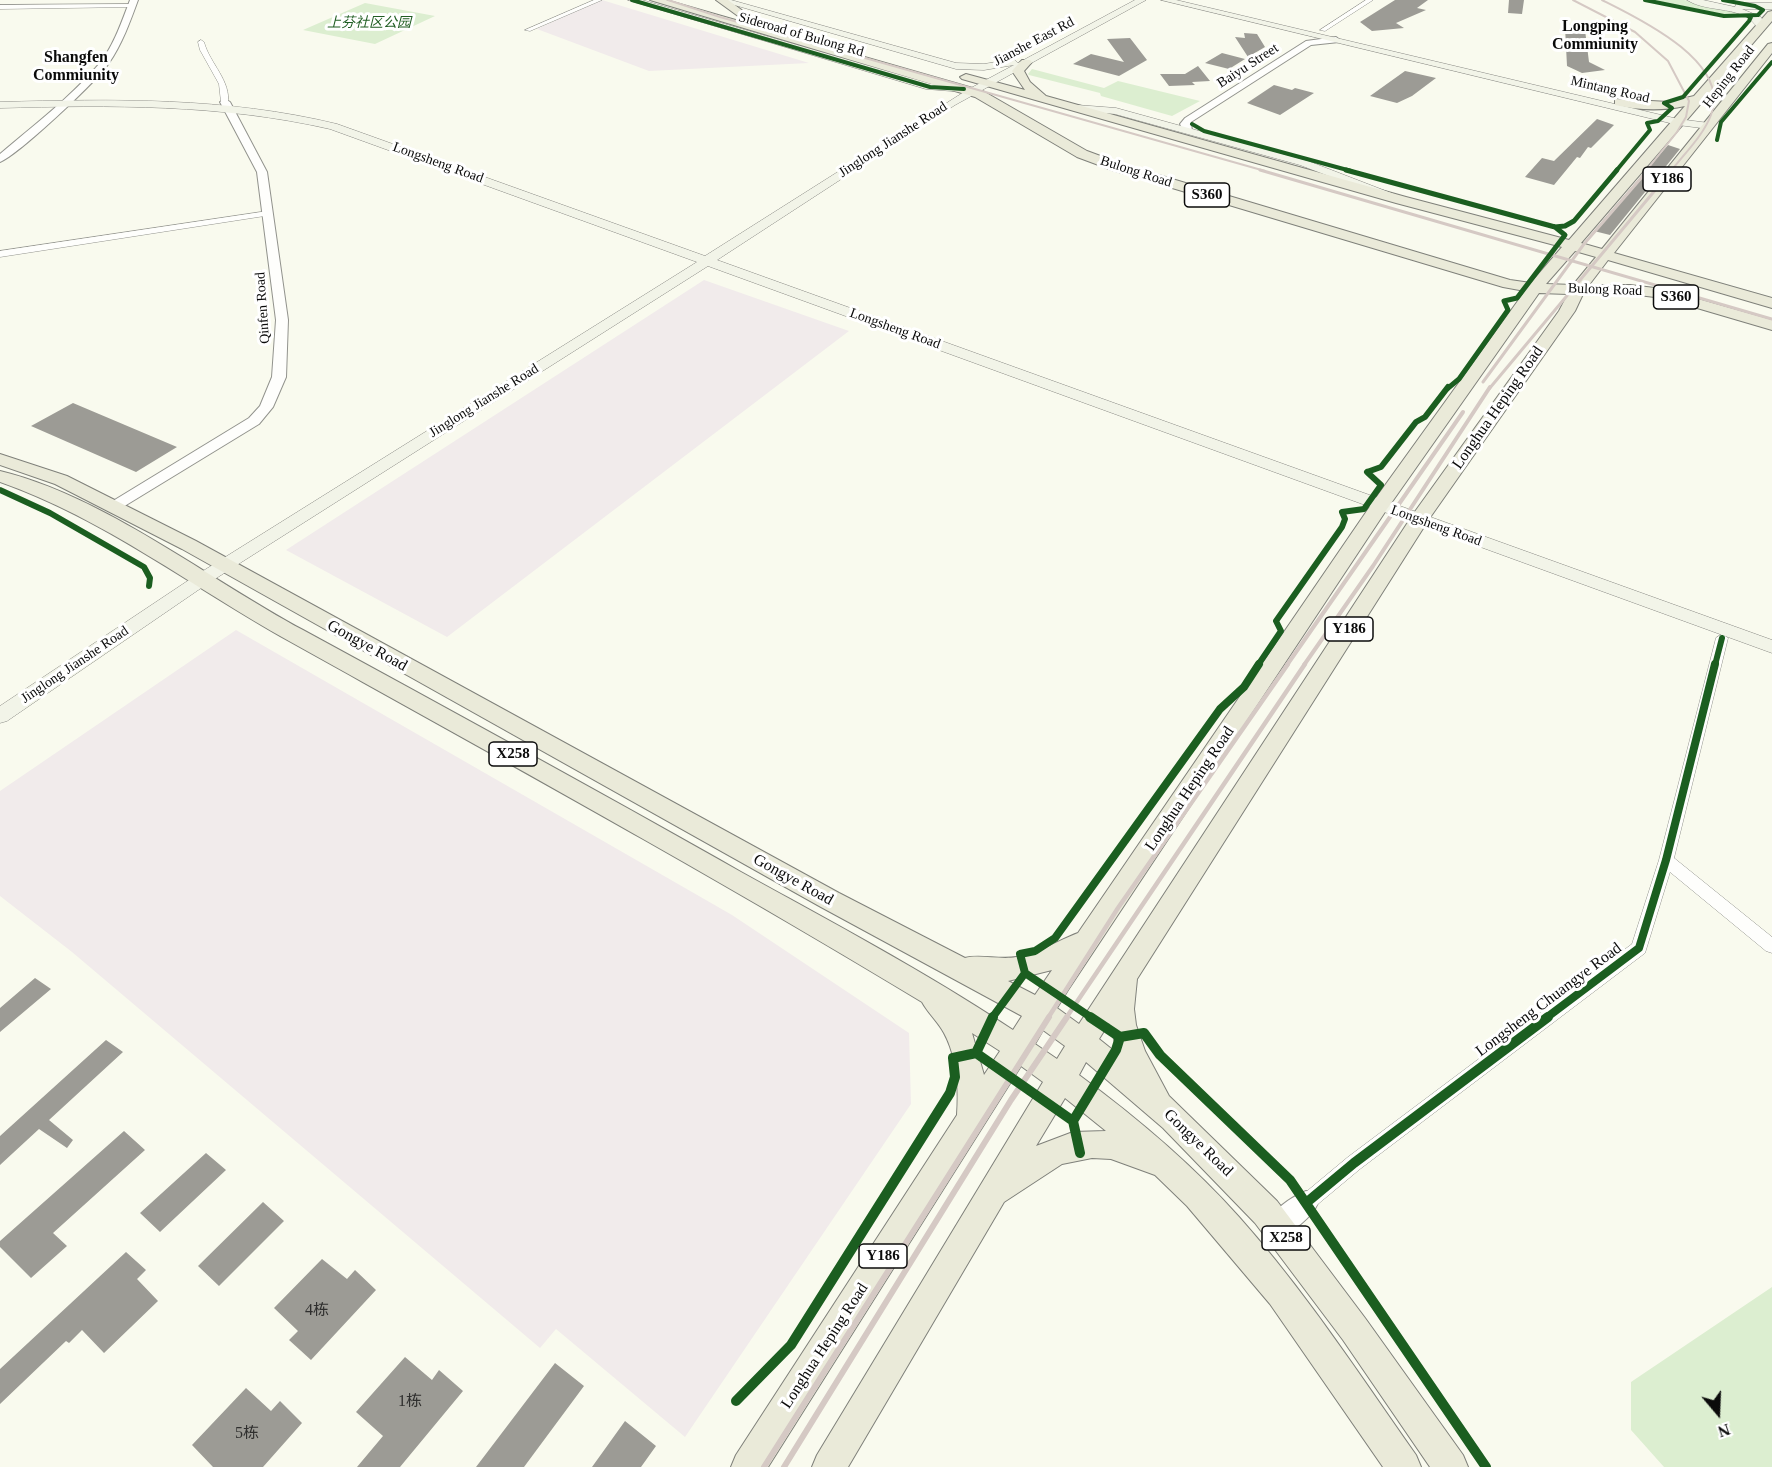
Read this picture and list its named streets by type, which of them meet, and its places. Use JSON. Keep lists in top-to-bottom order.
{
  "streets": {
    "main road": [
      "Sideroad of Bulong Rd",
      "Jianshe East Rd",
      "Heping Road",
      "Mintang Road",
      "Jinglong Jianshe Road",
      "Longsheng Road",
      "Bulong Road",
      "Y186",
      "S360",
      "Longhua Heping Road",
      "Gongye Road",
      "X258"
    ],
    "street": ["Baiyu Street", "Qinfen Road", "Longsheng Chuangye Road"]
  },
  "crossings": [
    ["Sideroad of Bulong Rd", "Jianshe East Rd"],
    ["Sideroad of Bulong Rd", "Jinglong Jianshe Road"],
    ["Sideroad of Bulong Rd", "Bulong Road"],
    ["Jianshe East Rd", "Jinglong Jianshe Road"],
    ["Jianshe East Rd", "Bulong Road"],
    ["Baiyu Street", "Mintang Road"],
    ["Baiyu Street", "Bulong Road"],
    ["Heping Road", "Mintang Road"],
    ["Heping Road", "Longhua Heping Road"],
    ["Mintang Road", "Longhua Heping Road"],
    ["Jinglong Jianshe Road", "Longsheng Road"],
    ["Jinglong Jianshe Road", "Bulong Road"],
    ["Jinglong Jianshe Road", "Gongye Road"],
    ["Longsheng Road", "Qinfen Road"],
    ["Longsheng Road", "Longhua Heping Road"],
    ["Longsheng Road", "Longsheng Chuangye Road"],
    ["Bulong Road", "Longhua Heping Road"],
    ["Qinfen Road", "Gongye Road"],
    ["Longhua Heping Road", "Gongye Road"]
  ],
  "districts": ["Longping Commiunity", "Shangfen Commiunity"],
  "parks": ["上芬社区公园"],
  "house_numbers": ["4栋", "1栋", "5栋"],
  "north": "bottom"
}
